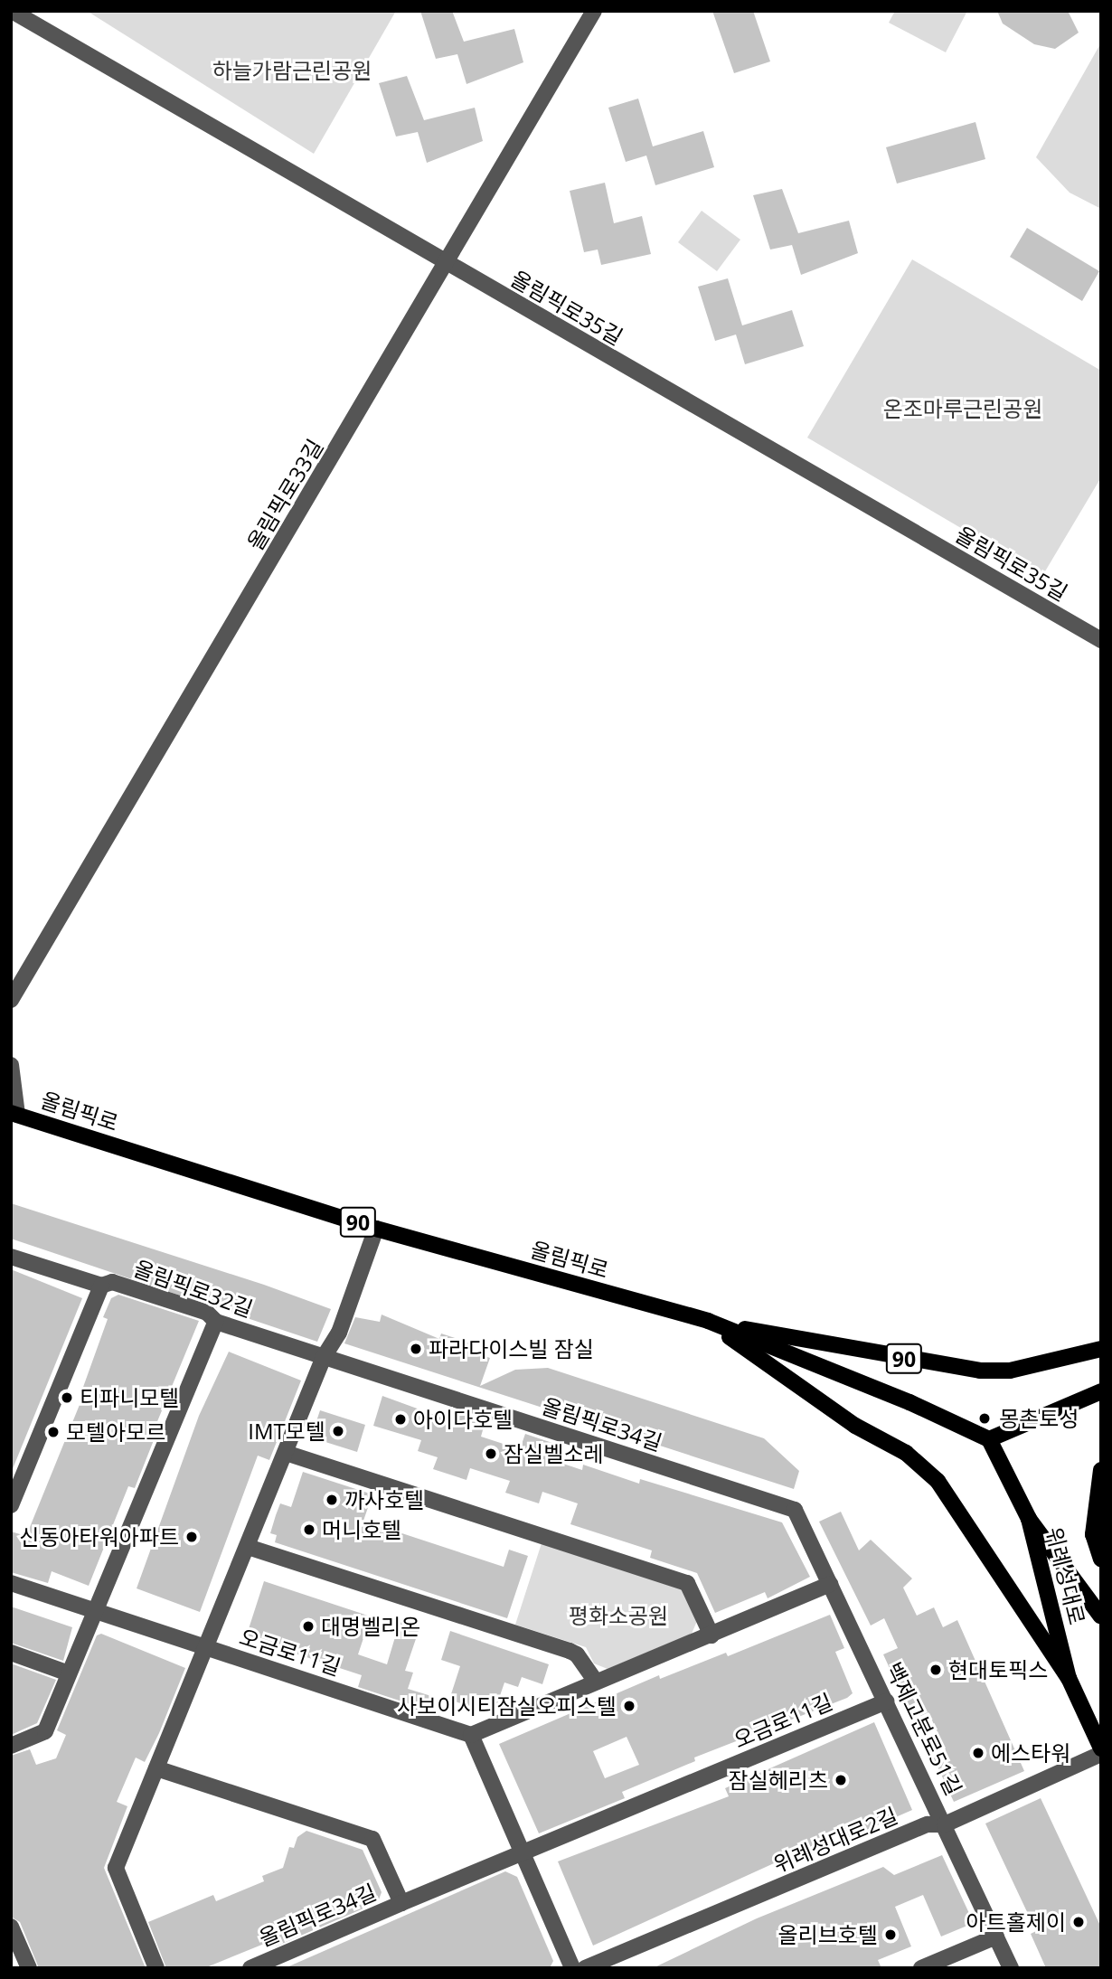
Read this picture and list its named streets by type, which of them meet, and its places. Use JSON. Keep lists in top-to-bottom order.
{
  "streets": {
    "main road": ["올림픽로", "90", "위례성대로"],
    "street": [
      "올림픽로35길",
      "올림픽로33길",
      "올림픽로32길",
      "올림픽로34길",
      "오금로11길",
      "백제고분로51길",
      "위례성대로2길"
    ]
  },
  "crossings": [
    ["올림픽로35길", "올림픽로33길"],
    ["올림픽로", "90"],
    ["올림픽로", "위례성대로"],
    ["올림픽로32길", "올림픽로34길"],
    ["올림픽로34길", "오금로11길"],
    ["올림픽로34길", "백제고분로51길"],
    ["오금로11길", "백제고분로51길"],
    ["백제고분로51길", "위례성대로2길"]
  ],
  "parks": ["하늘가람근린공원", "온조마루근린공원", "평화소공원"],
  "places": [
    "파라다이스빌 잠실",
    "티파니모텔",
    "몽촌토성",
    "아이다호텔",
    "IMT모텔",
    "모텔아모르",
    "잠실벨소레",
    "까사호텔",
    "머니호텔",
    "신동아타워아파트",
    "대명벨리온",
    "현대토픽스",
    "사보이시티잠실오피스텔",
    "에스타워",
    "잠실헤리츠",
    "아트홀제이",
    "올리브호텔"
  ]
}
